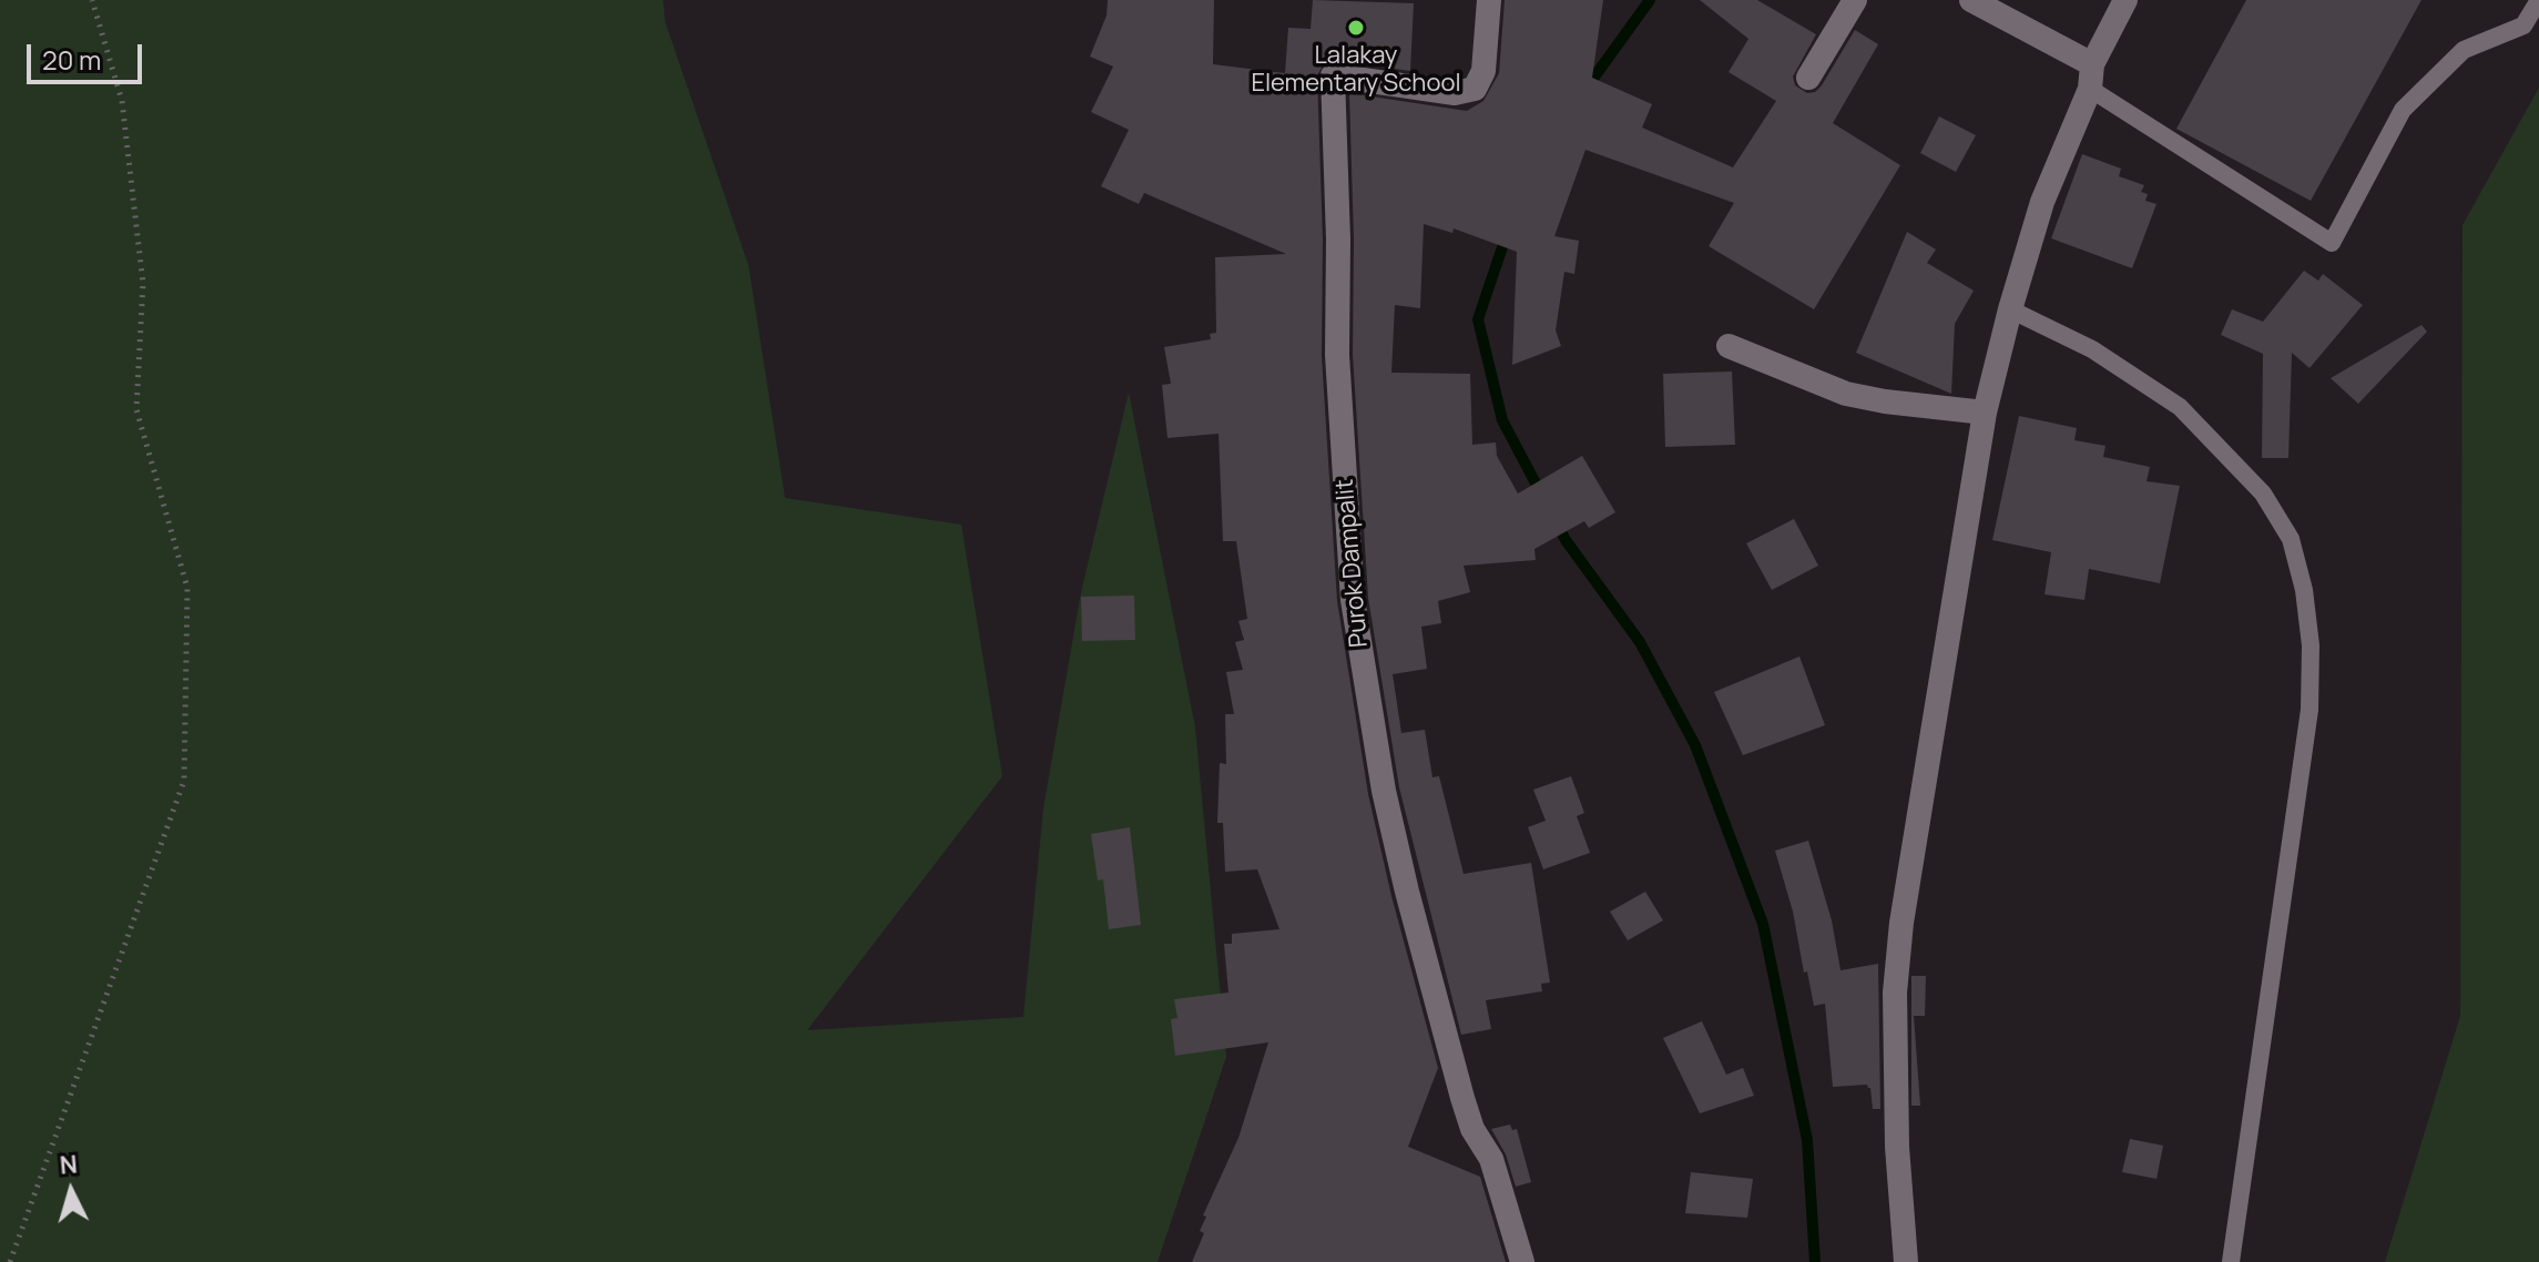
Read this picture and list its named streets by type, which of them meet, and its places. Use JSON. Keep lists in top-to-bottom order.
{
  "streets": {
    "street": ["Purok Dampalit"]
  },
  "places": ["Lalakay Elementary School"],
  "scale_bar": "20 m",
  "north": "top"
}
